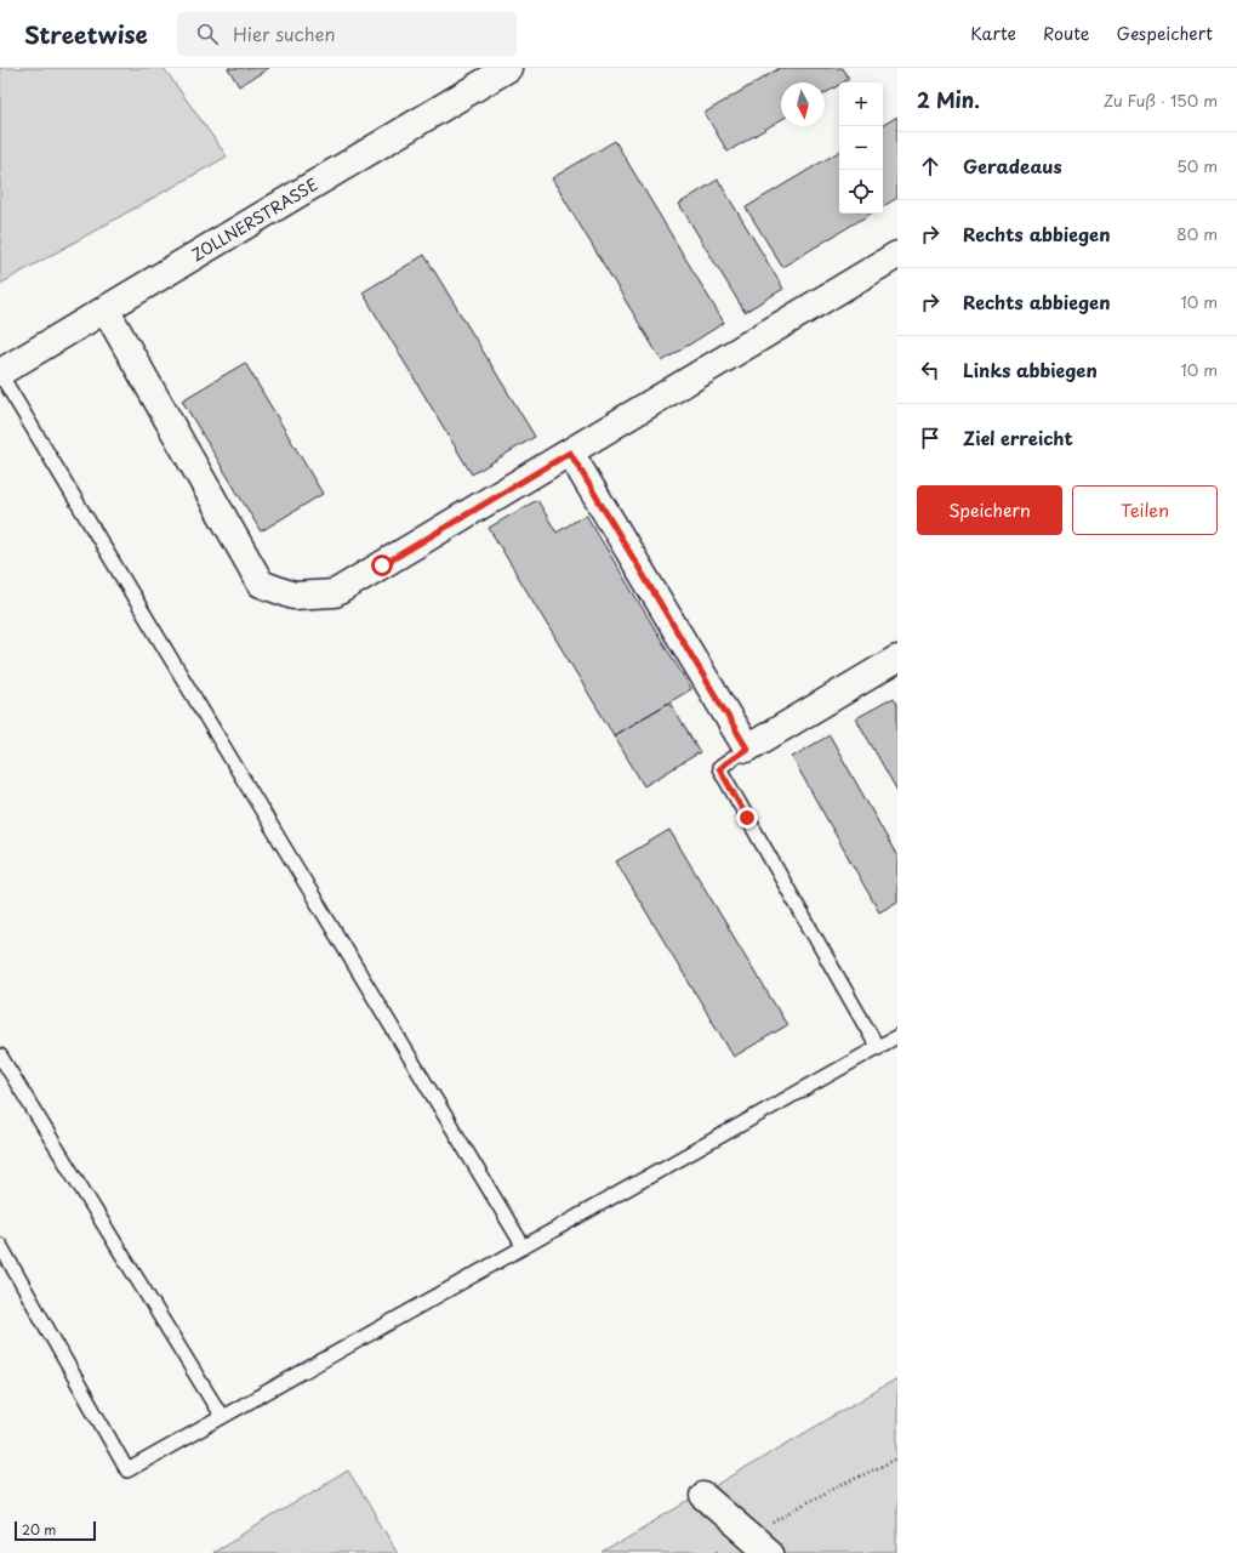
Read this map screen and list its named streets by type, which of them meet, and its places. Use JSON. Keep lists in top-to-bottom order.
{
  "streets": {
    "street": ["ZOLLNERSTRASSE"]
  },
  "scale_bar": "20 m",
  "north": "bottom",
  "page": {
    "header": "Streetwise",
    "search": "Hier suchen",
    "nav": ["Karte", "Route", "Gespeichert"],
    "heading": ["2 Min.", "Zu Fuß · 150 m"],
    "map_buttons": ["+", "−"],
    "list": [
      ["Geradeaus", "50 m"],
      ["Rechts abbiegen", "80 m"],
      ["Rechts abbiegen", "10 m"],
      ["Links abbiegen", "10 m"],
      "Ziel erreicht"
    ],
    "buttons": ["Speichern", "Teilen"],
    "scale": "20 m"
  }
}
